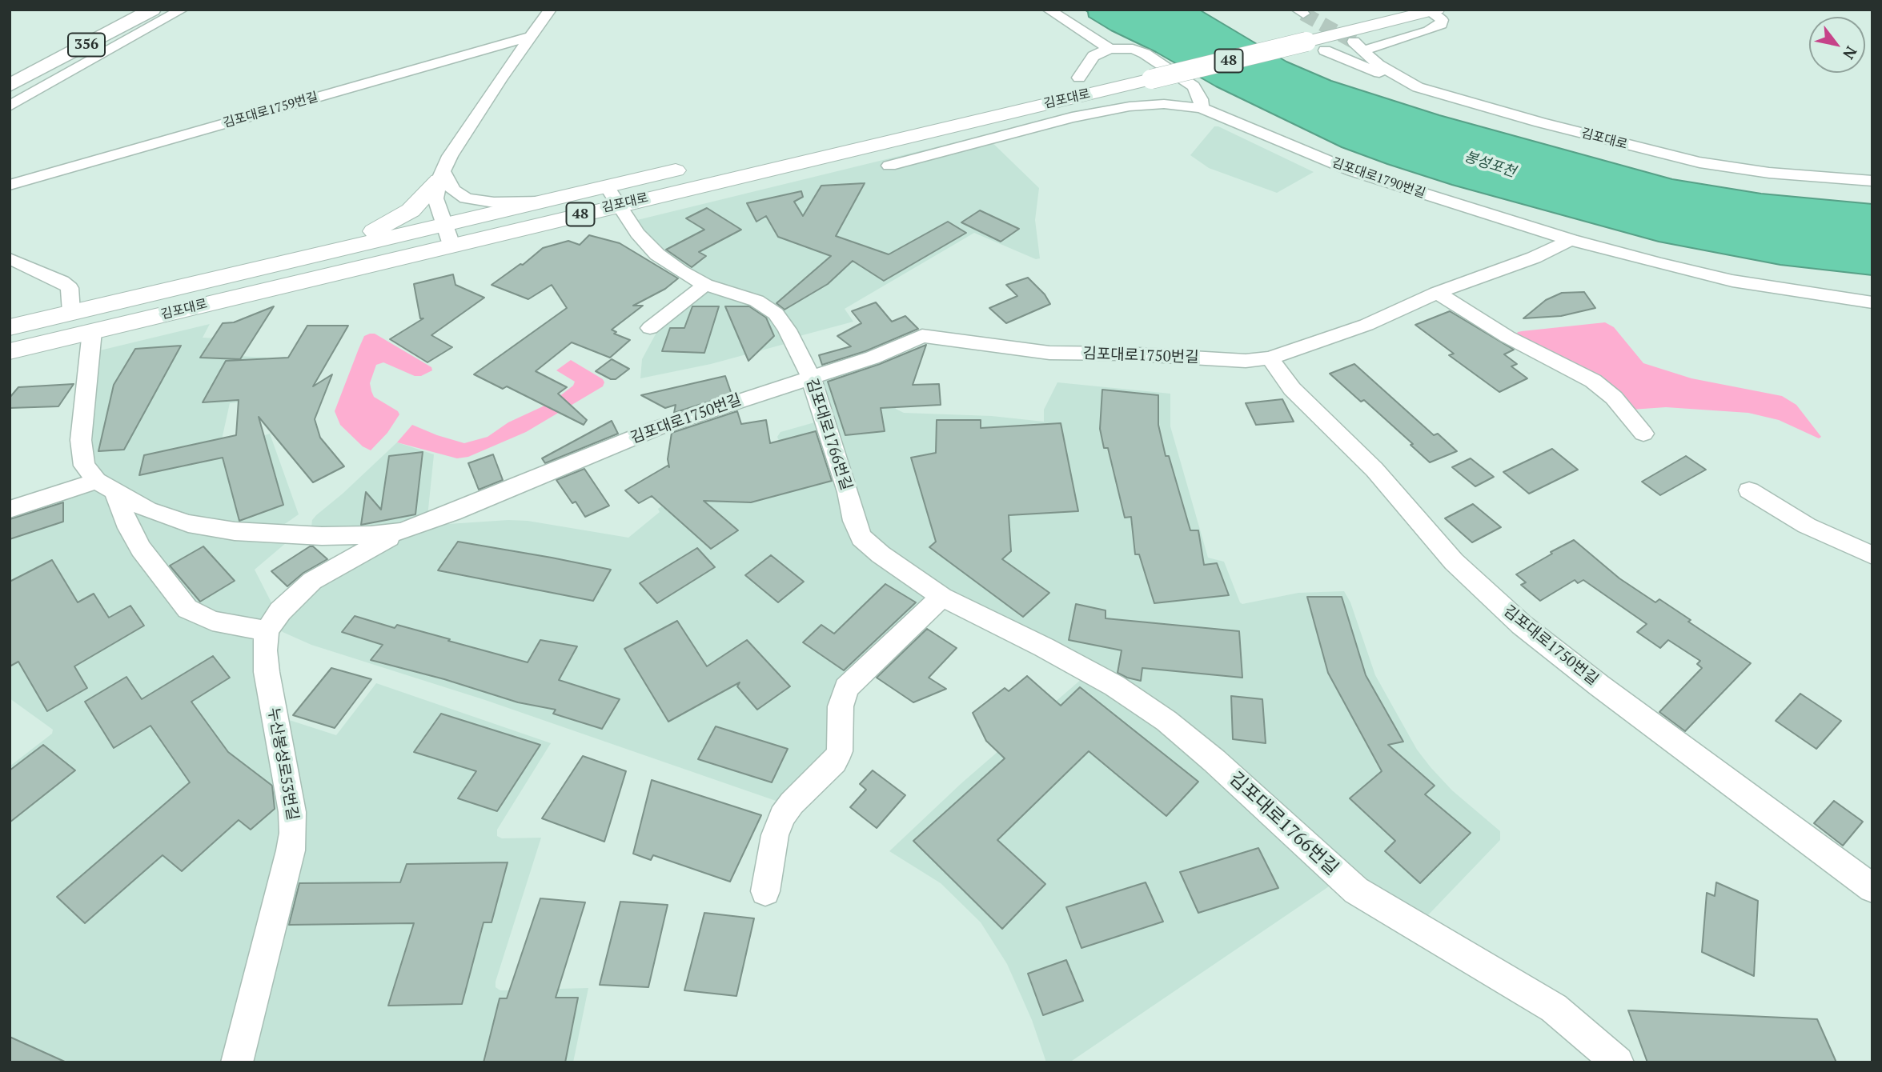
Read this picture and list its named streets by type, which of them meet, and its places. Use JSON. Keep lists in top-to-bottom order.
{
  "streets": {
    "highway": ["356"],
    "main road": ["48", "김포대로"],
    "street": [
      "김포대로1759번길",
      "김포대로1790번길",
      "김포대로1750번길",
      "김포대로1766번길",
      "누산봉성로53번길"
    ]
  },
  "crossings": [
    ["김포대로", "김포대로1766번길"],
    ["김포대로1790번길", "김포대로1750번길"],
    ["김포대로1750번길", "김포대로1766번길"]
  ],
  "water": ["봉성포천"],
  "north": "bottom right"
}
